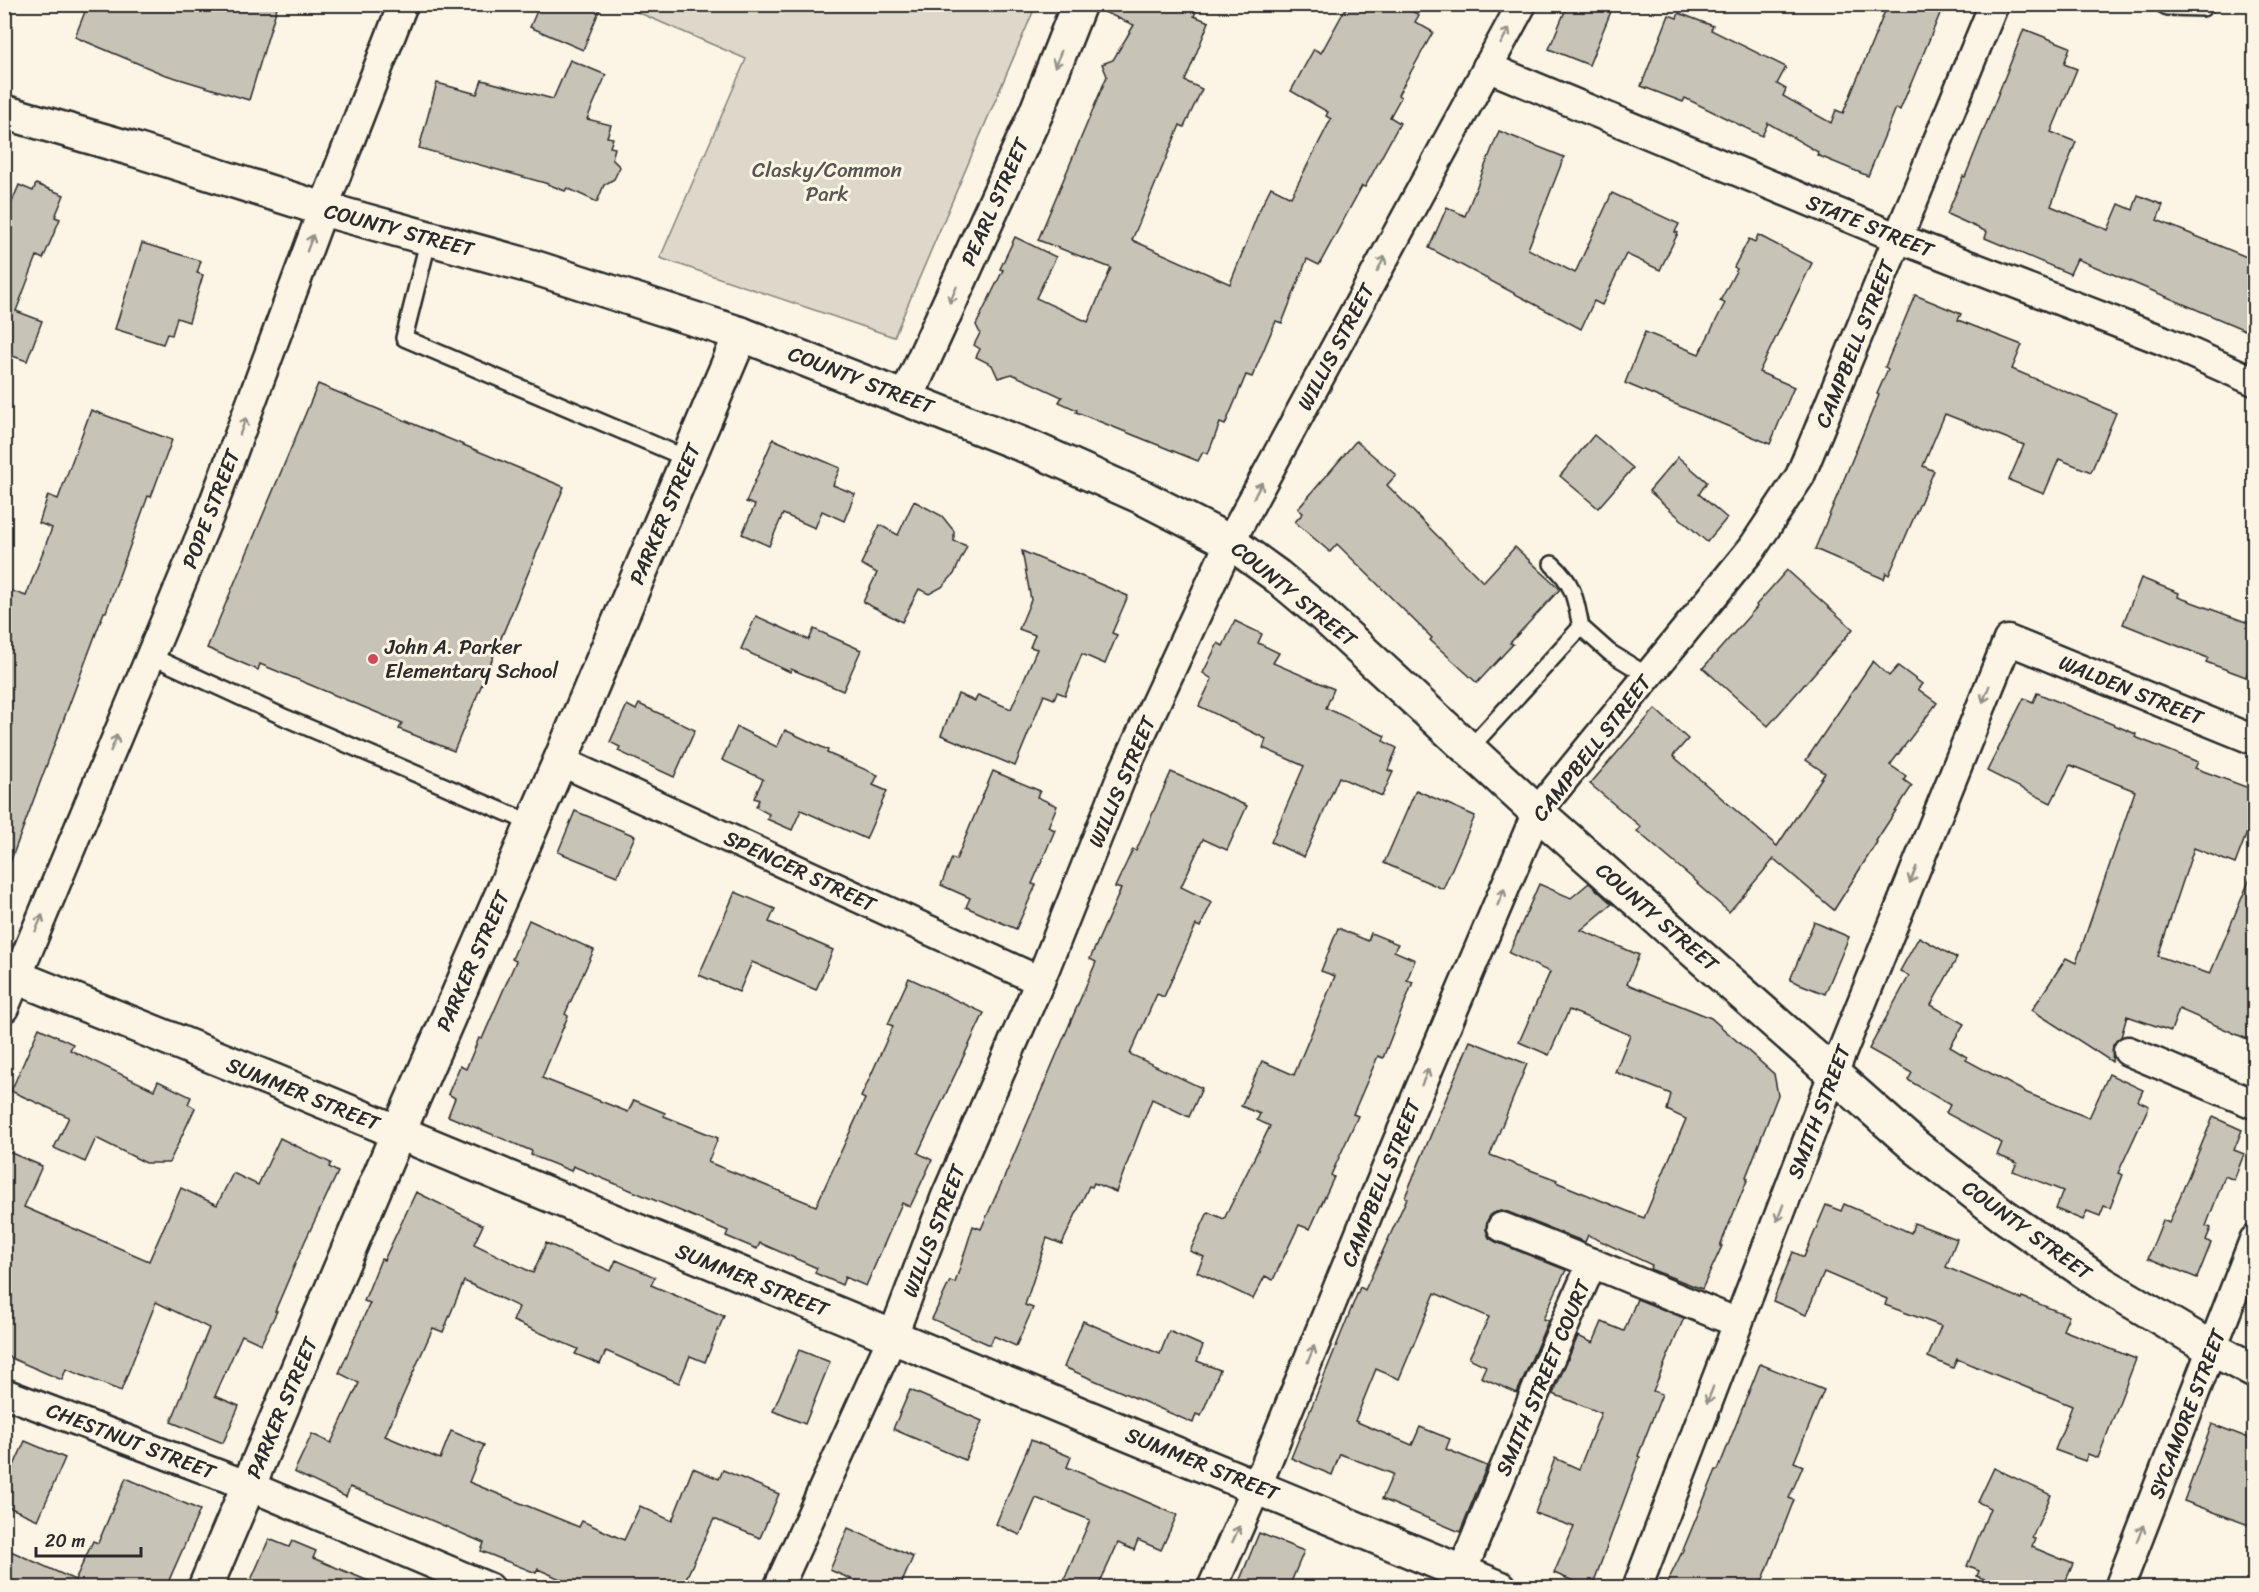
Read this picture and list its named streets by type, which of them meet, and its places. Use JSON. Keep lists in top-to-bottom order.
{
  "streets": {
    "main road": [
      "PEARL STREET",
      "COUNTY STREET",
      "PARKER STREET",
      "SUMMER STREET"
    ],
    "street": [
      "STATE STREET",
      "CAMPBELL STREET",
      "WILLIS STREET",
      "POPE STREET",
      "WALDEN STREET",
      "SPENCER STREET",
      "SMITH STREET",
      "SMITH STREET COURT",
      "SYCAMORE STREET",
      "CHESTNUT STREET"
    ]
  },
  "crossings": [
    ["PEARL STREET", "COUNTY STREET"],
    ["STATE STREET", "CAMPBELL STREET"],
    ["STATE STREET", "WILLIS STREET"],
    ["COUNTY STREET", "CAMPBELL STREET"],
    ["COUNTY STREET", "WILLIS STREET"],
    ["COUNTY STREET", "POPE STREET"],
    ["COUNTY STREET", "PARKER STREET"],
    ["COUNTY STREET", "SMITH STREET"],
    ["COUNTY STREET", "SYCAMORE STREET"],
    ["CAMPBELL STREET", "SUMMER STREET"],
    ["WILLIS STREET", "SPENCER STREET"],
    ["WILLIS STREET", "SUMMER STREET"],
    ["POPE STREET", "SUMMER STREET"],
    ["PARKER STREET", "SPENCER STREET"],
    ["PARKER STREET", "SUMMER STREET"],
    ["PARKER STREET", "CHESTNUT STREET"],
    ["WALDEN STREET", "SMITH STREET"],
    ["SUMMER STREET", "SMITH STREET COURT"],
    ["SMITH STREET", "SMITH STREET COURT"]
  ],
  "one_way": [
    "PEARL STREET",
    "CAMPBELL STREET",
    "POPE STREET",
    "SMITH STREET",
    "SYCAMORE STREET"
  ],
  "parks": ["Clasky/Common Park"],
  "places": ["John A. Parker Elementary School"],
  "scale_bar": "20 m"
}
